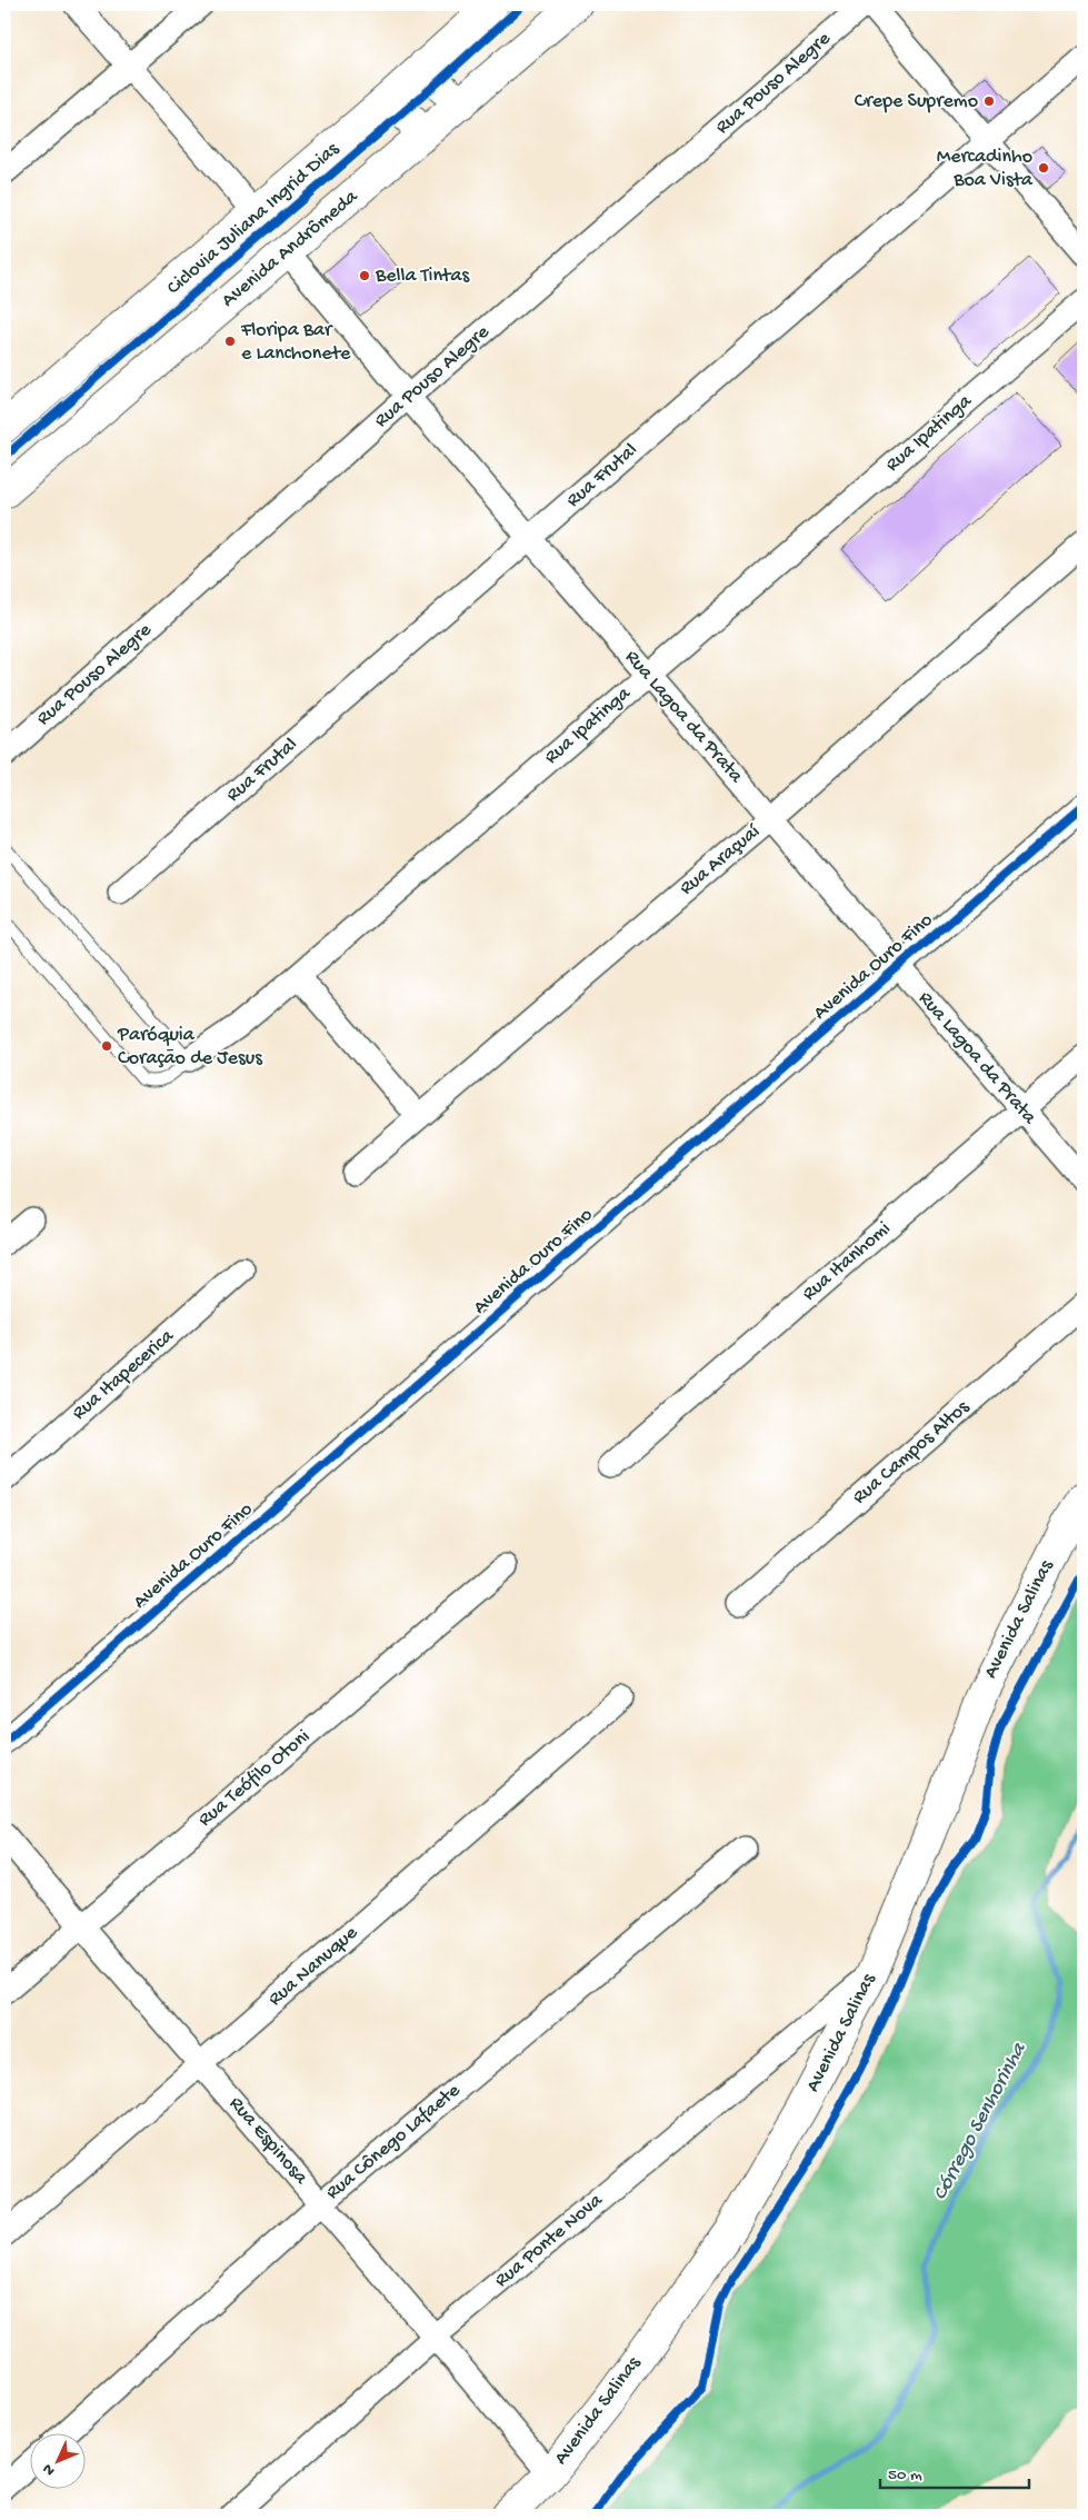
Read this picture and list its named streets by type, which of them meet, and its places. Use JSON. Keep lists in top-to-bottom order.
{
  "streets": {
    "main road": ["Avenida Andrômeda", "Avenida Salinas"],
    "street": [
      "Rua Pouso Alegre",
      "Rua Ipatinga",
      "Rua Frutal",
      "Rua Lagoa da Prata",
      "Rua Araçuaí",
      "Avenida Ouro Fino",
      "Rua Itanhomi",
      "Rua Itapecerica",
      "Rua Campos Altos",
      "Rua Teófilo Otoni",
      "Rua Nanuque",
      "Rua Espinosa",
      "Rua Cônego Lafaete",
      "Rua Ponte Nova"
    ],
    "cycle path": ["Ciclovia Juliana Ingrid Dias"]
  },
  "crossings": [
    ["Rua Pouso Alegre", "Rua Lagoa da Prata"],
    ["Avenida Andrômeda", "Rua Lagoa da Prata"],
    ["Rua Ipatinga", "Rua Lagoa da Prata"],
    ["Rua Frutal", "Rua Lagoa da Prata"],
    ["Rua Lagoa da Prata", "Rua Araçuaí"],
    ["Rua Lagoa da Prata", "Avenida Ouro Fino"],
    ["Rua Lagoa da Prata", "Rua Itanhomi"],
    ["Avenida Salinas", "Rua Espinosa"],
    ["Avenida Salinas", "Rua Ponte Nova"],
    ["Rua Teófilo Otoni", "Rua Espinosa"],
    ["Rua Nanuque", "Rua Espinosa"],
    ["Rua Espinosa", "Rua Cônego Lafaete"],
    ["Rua Espinosa", "Rua Ponte Nova"]
  ],
  "water": ["Córrego Senhorinha"],
  "places": [
    "Crepe Supremo",
    "Mercadinho Boa Vista",
    "Bella Tintas",
    "Floripa Bar e Lanchonete",
    "Paróquia Coração de Jesus"
  ],
  "scale_bar": "50 m",
  "north": "bottom left"
}
